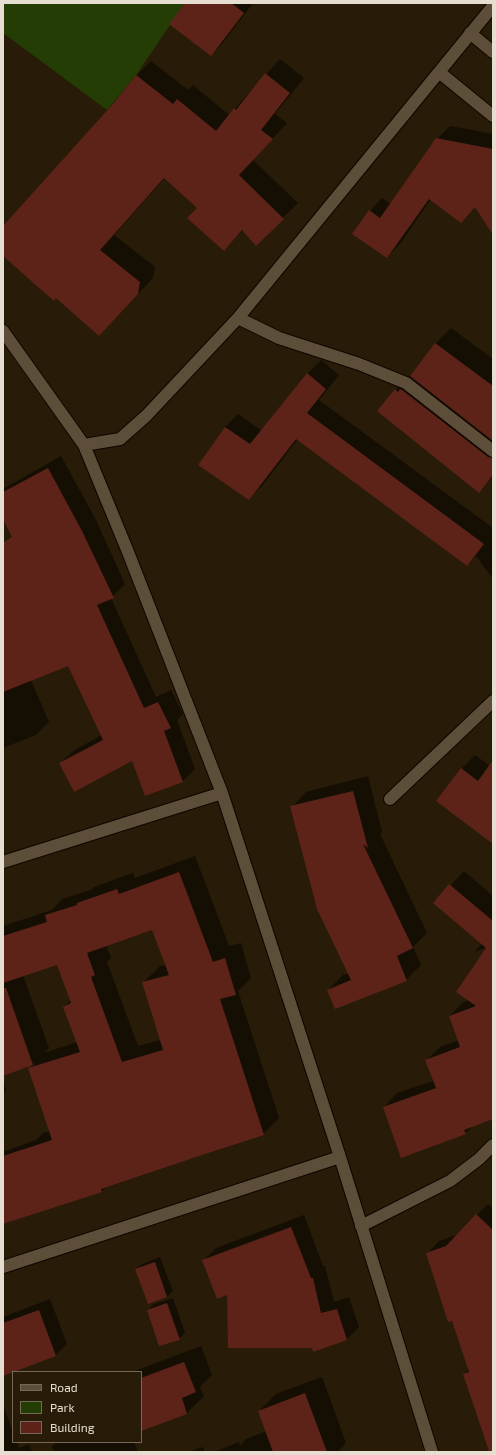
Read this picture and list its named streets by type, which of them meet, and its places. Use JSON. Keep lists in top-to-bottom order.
{
  "legend": ["Road", "Park", "Building"]
}
